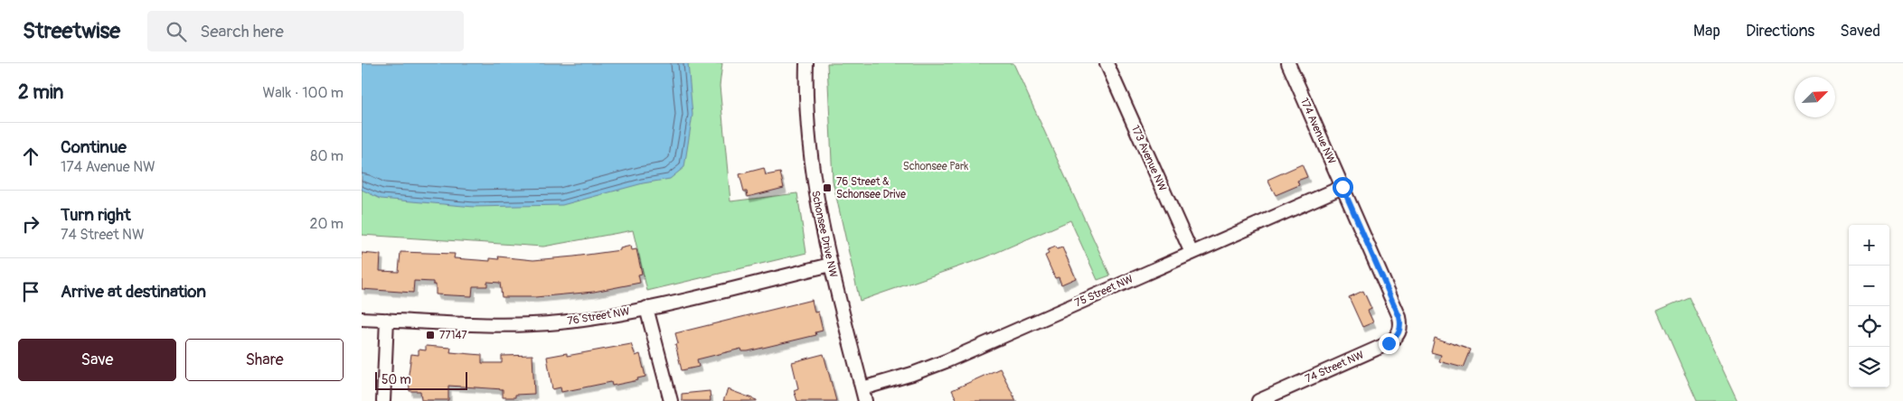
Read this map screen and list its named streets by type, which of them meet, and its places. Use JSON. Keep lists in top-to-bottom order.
{
  "streets": {
    "street": [
      "174 Avenue NW",
      "173 Avenue NW",
      "Schonsee Drive NW",
      "75 Street NW",
      "76 Street NW",
      "74 Street NW"
    ]
  },
  "crossings": [
    ["174 Avenue NW", "75 Street NW"],
    ["174 Avenue NW", "74 Street NW"],
    ["173 Avenue NW", "75 Street NW"],
    ["Schonsee Drive NW", "75 Street NW"],
    ["Schonsee Drive NW", "76 Street NW"]
  ],
  "parks": ["Schonsee Park"],
  "places": {
    "transit": ["76 Street & Schonsee Drive", "77147"]
  },
  "scale_bar": "50 m",
  "north": "top right",
  "page": {
    "header": "Streetwise",
    "search": "Search here",
    "nav": ["Map", "Directions", "Saved"],
    "heading": ["2 min", "Walk · 100 m"],
    "list": [
      ["Continue", "174 Avenue NW", "80 m"],
      ["Turn right", "74 Street NW", "20 m"],
      "Arrive at destination"
    ],
    "map_buttons": ["+", "−"],
    "buttons": ["Save", "Share"],
    "scale": "50 m"
  }
}
